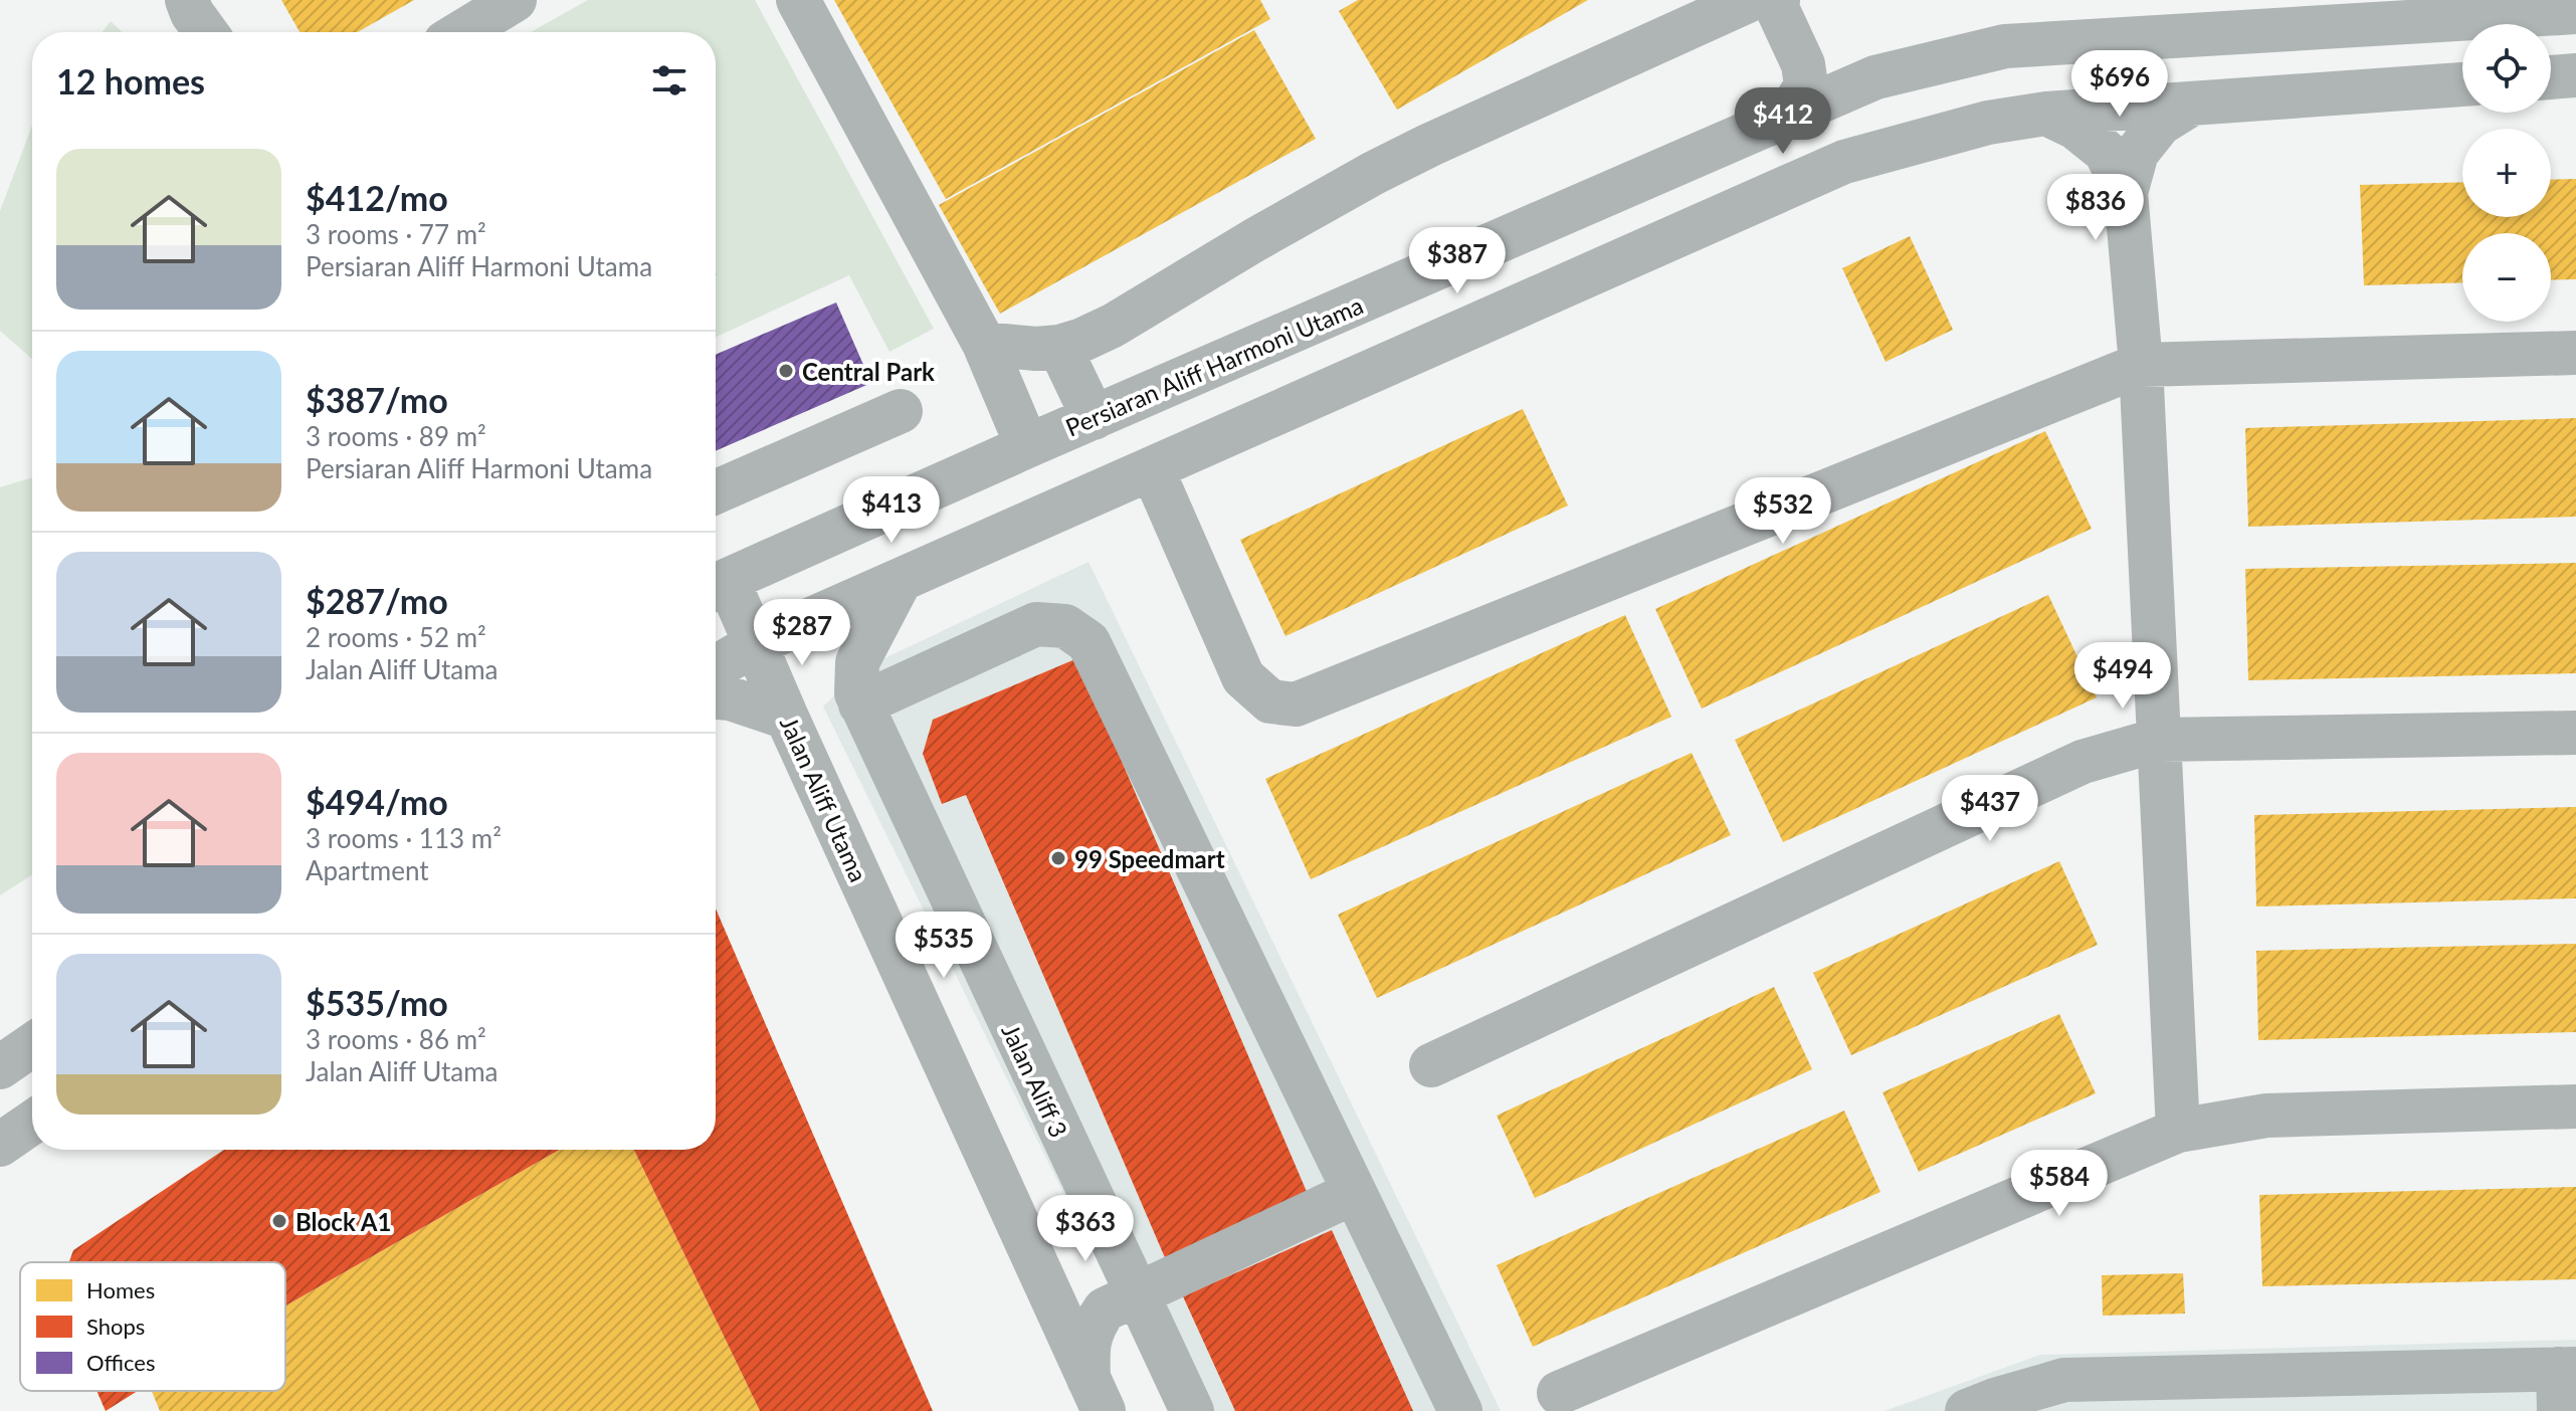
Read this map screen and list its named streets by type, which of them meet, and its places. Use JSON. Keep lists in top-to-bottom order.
{
  "streets": {
    "street": ["Persiaran Aliff Harmoni Utama", "Jalan Aliff Utama", "Jalan Aliff 3"]
  },
  "crossings": [
    ["Persiaran Aliff Harmoni Utama", "Jalan Aliff Utama"]
  ],
  "places": ["Central Park", "99 Speedmart", "Block A1"],
  "legend": ["Homes", "Shops", "Offices"],
  "page": {
    "map_buttons": ["+", "−"],
    "heading": "12 homes",
    "price": [
      "$696",
      "$412",
      "$836",
      "$387",
      "$413",
      "$532",
      "$287",
      "$494",
      "$437",
      "$535",
      "$584",
      "$363"
    ],
    "list": [
      {
        "name": "$412/mo",
        "note": "3 rooms · 77 m² · Persiaran Aliff Harmoni Utama"
      },
      {
        "name": "$387/mo",
        "note": "3 rooms · 89 m² · Persiaran Aliff Harmoni Utama"
      },
      {
        "name": "$287/mo",
        "note": "2 rooms · 52 m² · Jalan Aliff Utama"
      },
      {
        "name": "$494/mo",
        "note": "3 rooms · 113 m² · Apartment"
      },
      {
        "name": "$535/mo",
        "note": "3 rooms · 86 m² · Jalan Aliff Utama"
      }
    ]
  }
}
